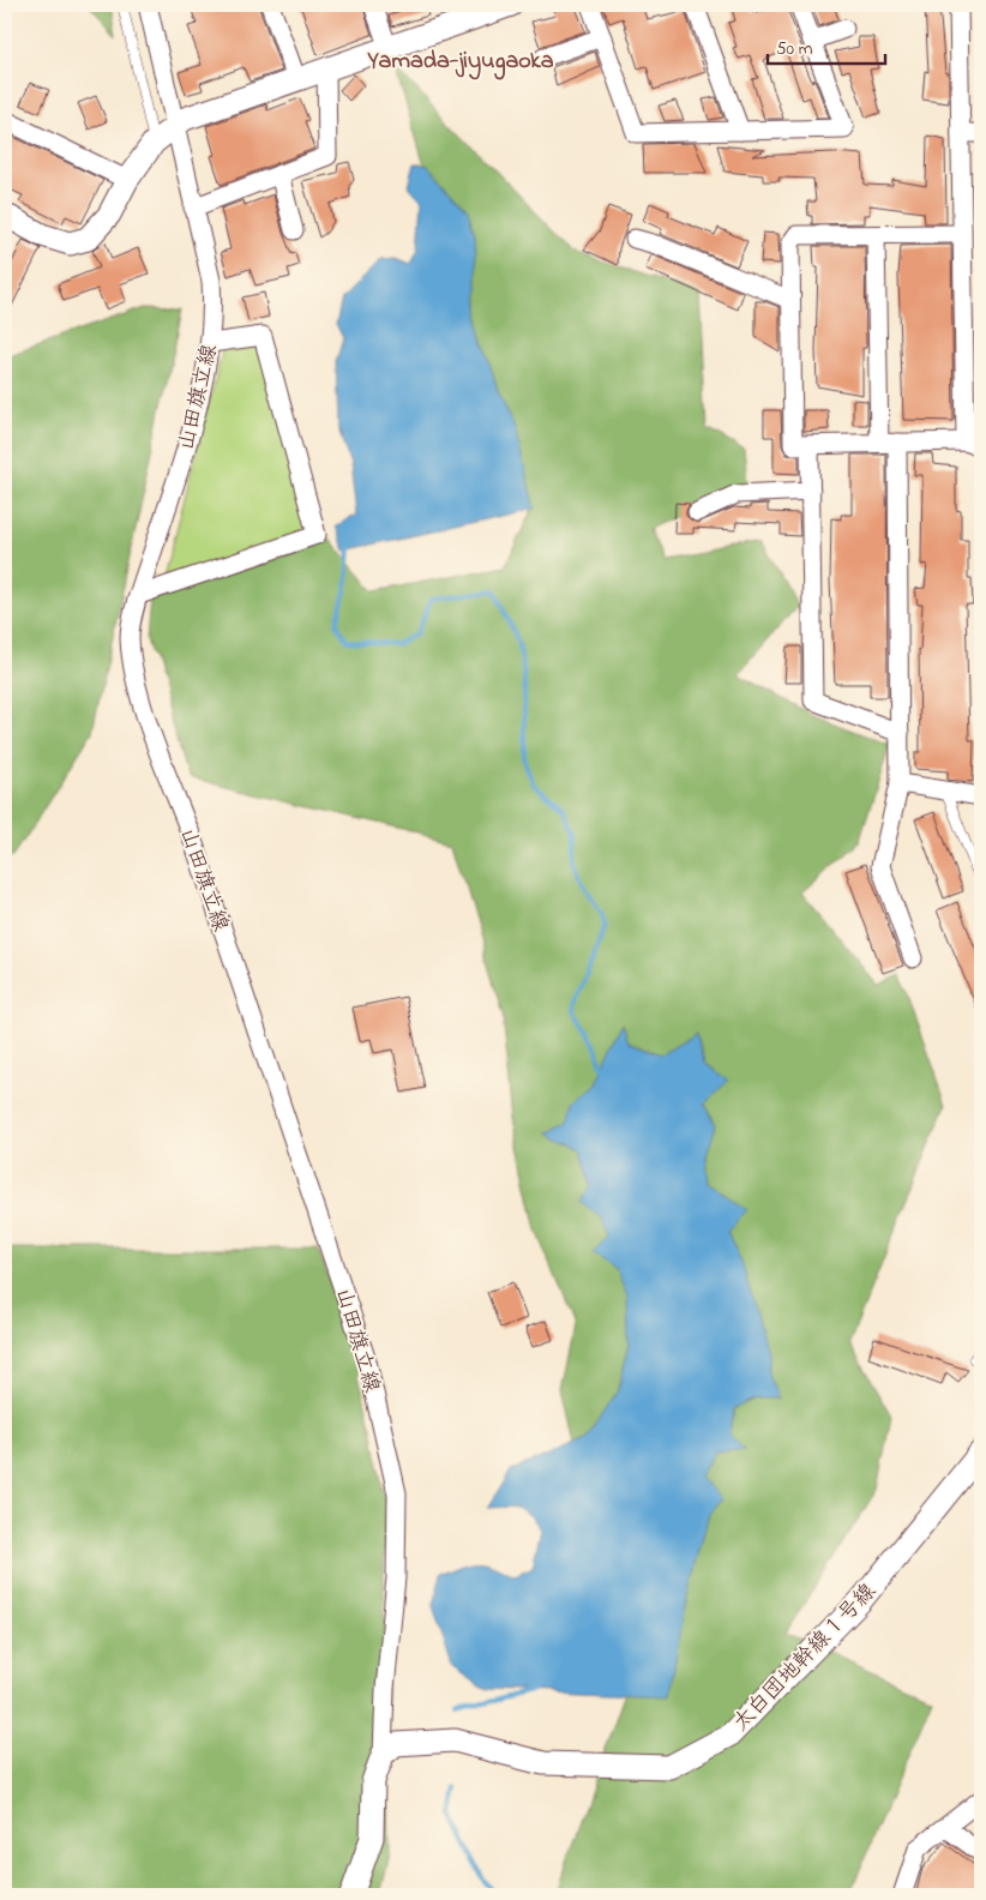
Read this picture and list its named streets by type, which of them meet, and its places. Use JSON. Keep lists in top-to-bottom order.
{
  "streets": {
    "street": ["山田旗立線", "太白団地幹線１号線"]
  },
  "crossings": [
    ["山田旗立線", "太白団地幹線１号線"]
  ],
  "districts": ["Yamada-jiyugaoka"],
  "scale_bar": "50 m"
}
